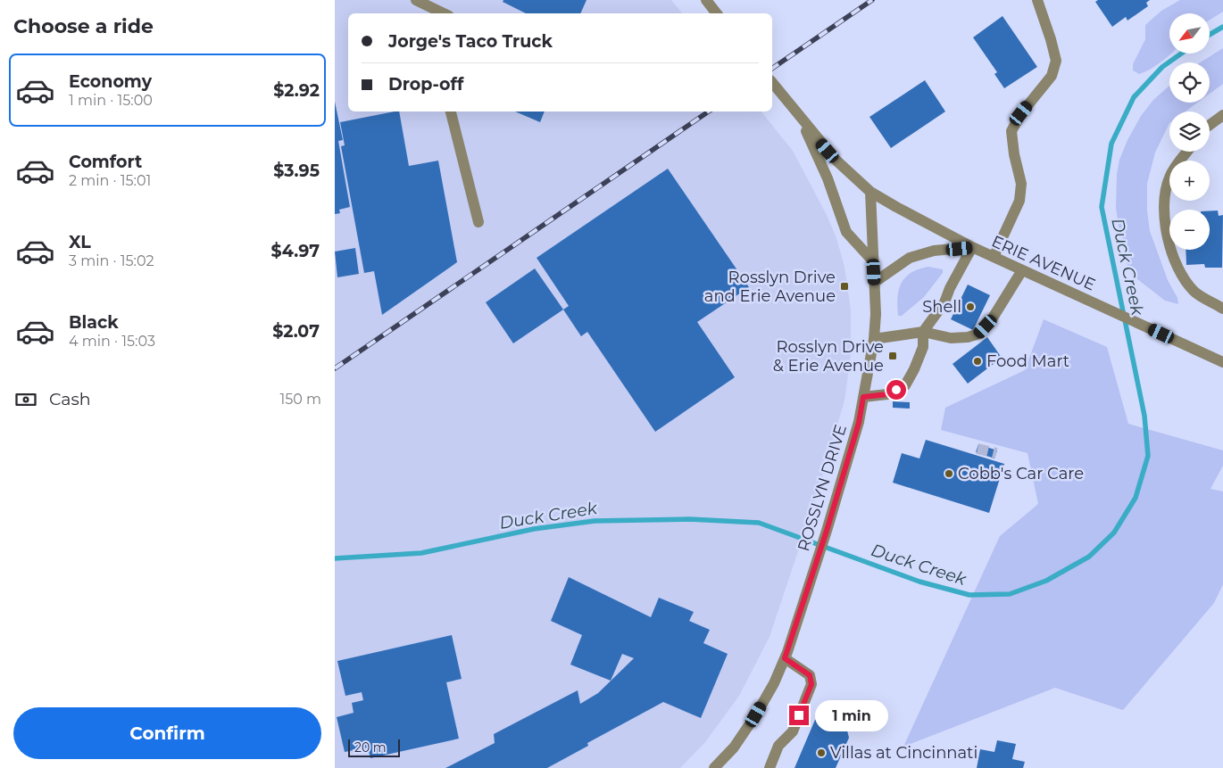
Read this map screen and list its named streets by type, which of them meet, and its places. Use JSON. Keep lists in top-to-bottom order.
{
  "streets": {
    "street": ["ERIE AVENUE", "ROSSLYN DRIVE"]
  },
  "crossings": [
    ["ERIE AVENUE", "ROSSLYN DRIVE"]
  ],
  "water": ["Duck Creek"],
  "places": {
    "transit": ["Rosslyn Drive and Erie Avenue", "Rosslyn Drive & Erie Avenue"],
    "other": [
      "Shell",
      "Food Mart",
      "Cobb's Car Care",
      "Villas at Cincinnati"
    ]
  },
  "scale_bar": "20 m",
  "north": "bottom left",
  "page": {
    "heading": "Choose a ride",
    "map_buttons": ["+", "−"],
    "banner": ["Jorge's Taco Truck", "Drop-off"],
    "list": [
      {
        "name": "Economy",
        "note": "1 min · 15:00",
        "value": "$2.92"
      },
      {
        "name": "Comfort",
        "note": "2 min · 15:01",
        "value": "$3.95"
      },
      {
        "name": "XL",
        "note": "3 min · 15:02",
        "value": "$4.97"
      },
      {
        "name": "Black",
        "note": "4 min · 15:03",
        "value": "$2.07"
      }
    ],
    "pay": ["Cash", "150 m"],
    "buttons": "Confirm",
    "bubble": "1 min",
    "scale": "20 m"
  }
}
